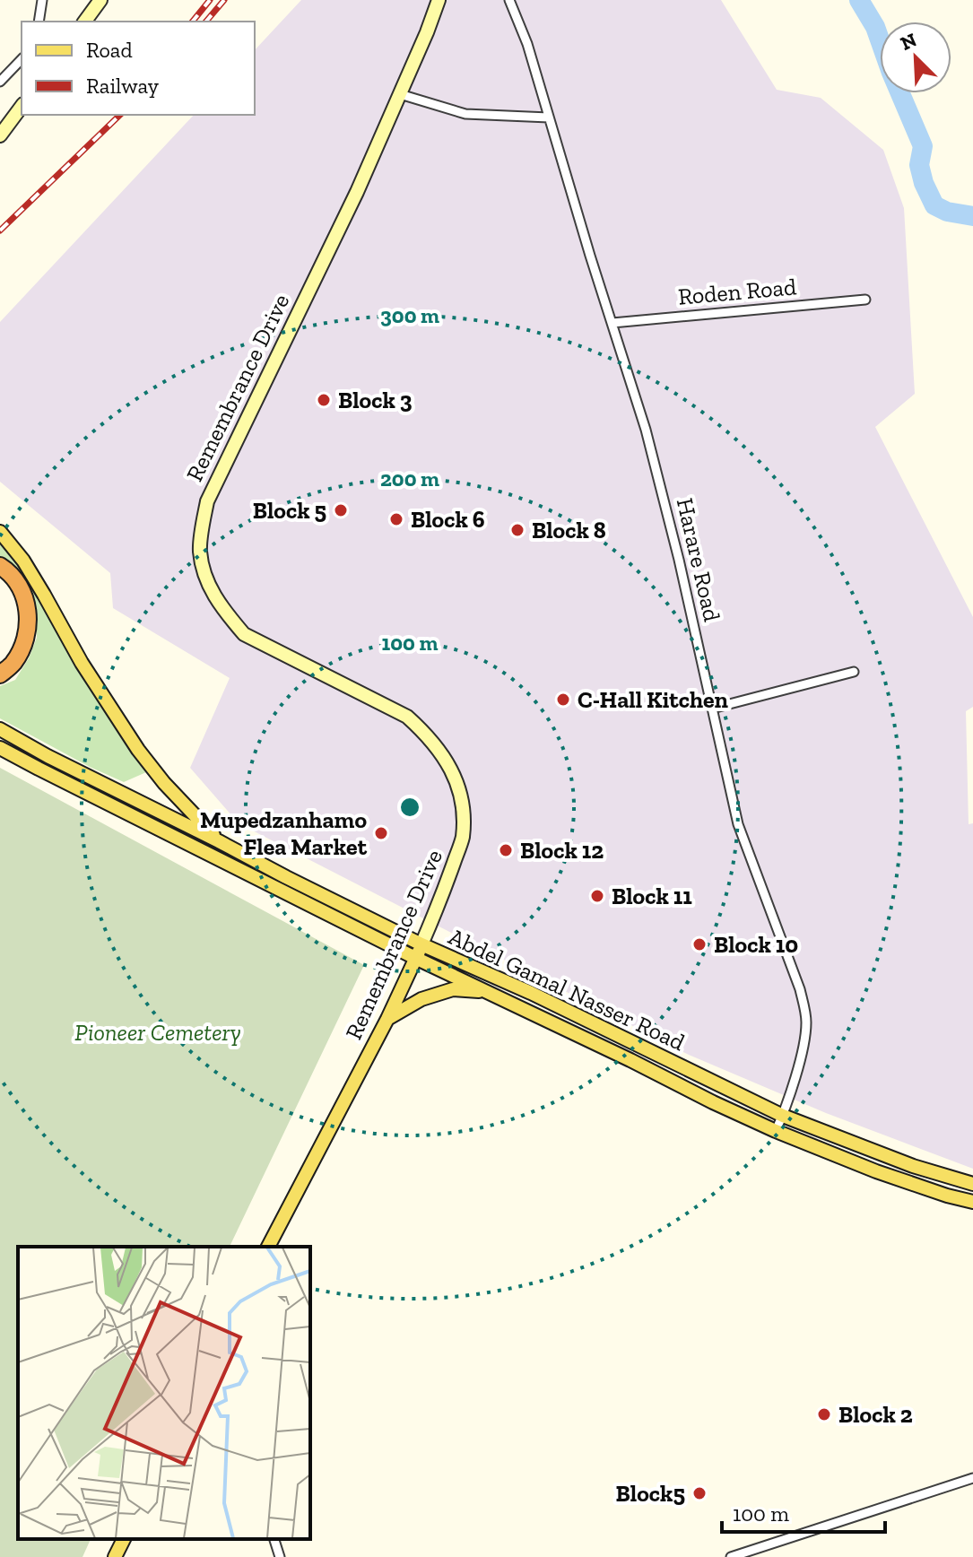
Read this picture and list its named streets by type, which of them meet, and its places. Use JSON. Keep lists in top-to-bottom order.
{
  "streets": {
    "main road": ["Remembrance Drive", "Abdel Gamal Nasser Road"],
    "street": ["Roden Road", "Harare Road"]
  },
  "crossings": [
    ["Roden Road", "Harare Road"],
    ["Remembrance Drive", "Abdel Gamal Nasser Road"],
    ["Harare Road", "Abdel Gamal Nasser Road"]
  ],
  "parks": ["Pioneer Cemetery"],
  "places": [
    "Block 3",
    "Block 5",
    "Block 6",
    "Block 8",
    "C-Hall Kitchen",
    "Mupedzanhamo Flea Market",
    "Block 12",
    "Block 11",
    "Block 10",
    "Block 2",
    "Block5"
  ],
  "legend": ["Road", "Railway"],
  "scale_bar": "100 m",
  "north": "top left",
  "rings": ["300 m", "200 m", "100 m"]
}
